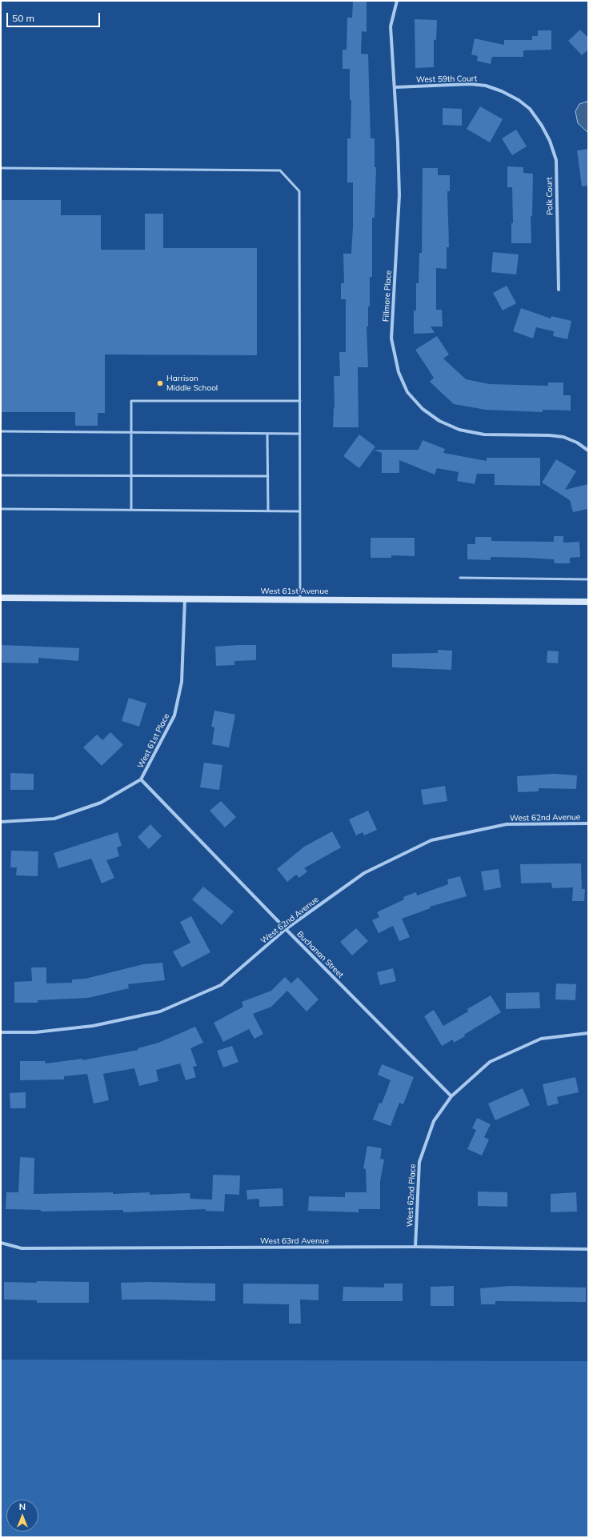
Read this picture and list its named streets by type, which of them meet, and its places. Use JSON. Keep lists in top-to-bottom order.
{
  "streets": {
    "main road": ["West 61st Avenue"],
    "street": [
      "West 59th Court",
      "Polk Court",
      "Fillmore Place",
      "West 61st Place",
      "West 62nd Avenue",
      "Buchanan Street",
      "West 62nd Place",
      "West 63rd Avenue"
    ]
  },
  "crossings": [
    ["West 59th Court", "Polk Court"],
    ["West 59th Court", "Fillmore Place"],
    ["West 61st Avenue", "West 61st Place"],
    ["West 61st Place", "Buchanan Street"],
    ["West 62nd Avenue", "Buchanan Street"],
    ["Buchanan Street", "West 62nd Place"],
    ["West 62nd Place", "West 63rd Avenue"]
  ],
  "places": ["Harrison Middle School"],
  "scale_bar": "50 m",
  "north": "top"
}
